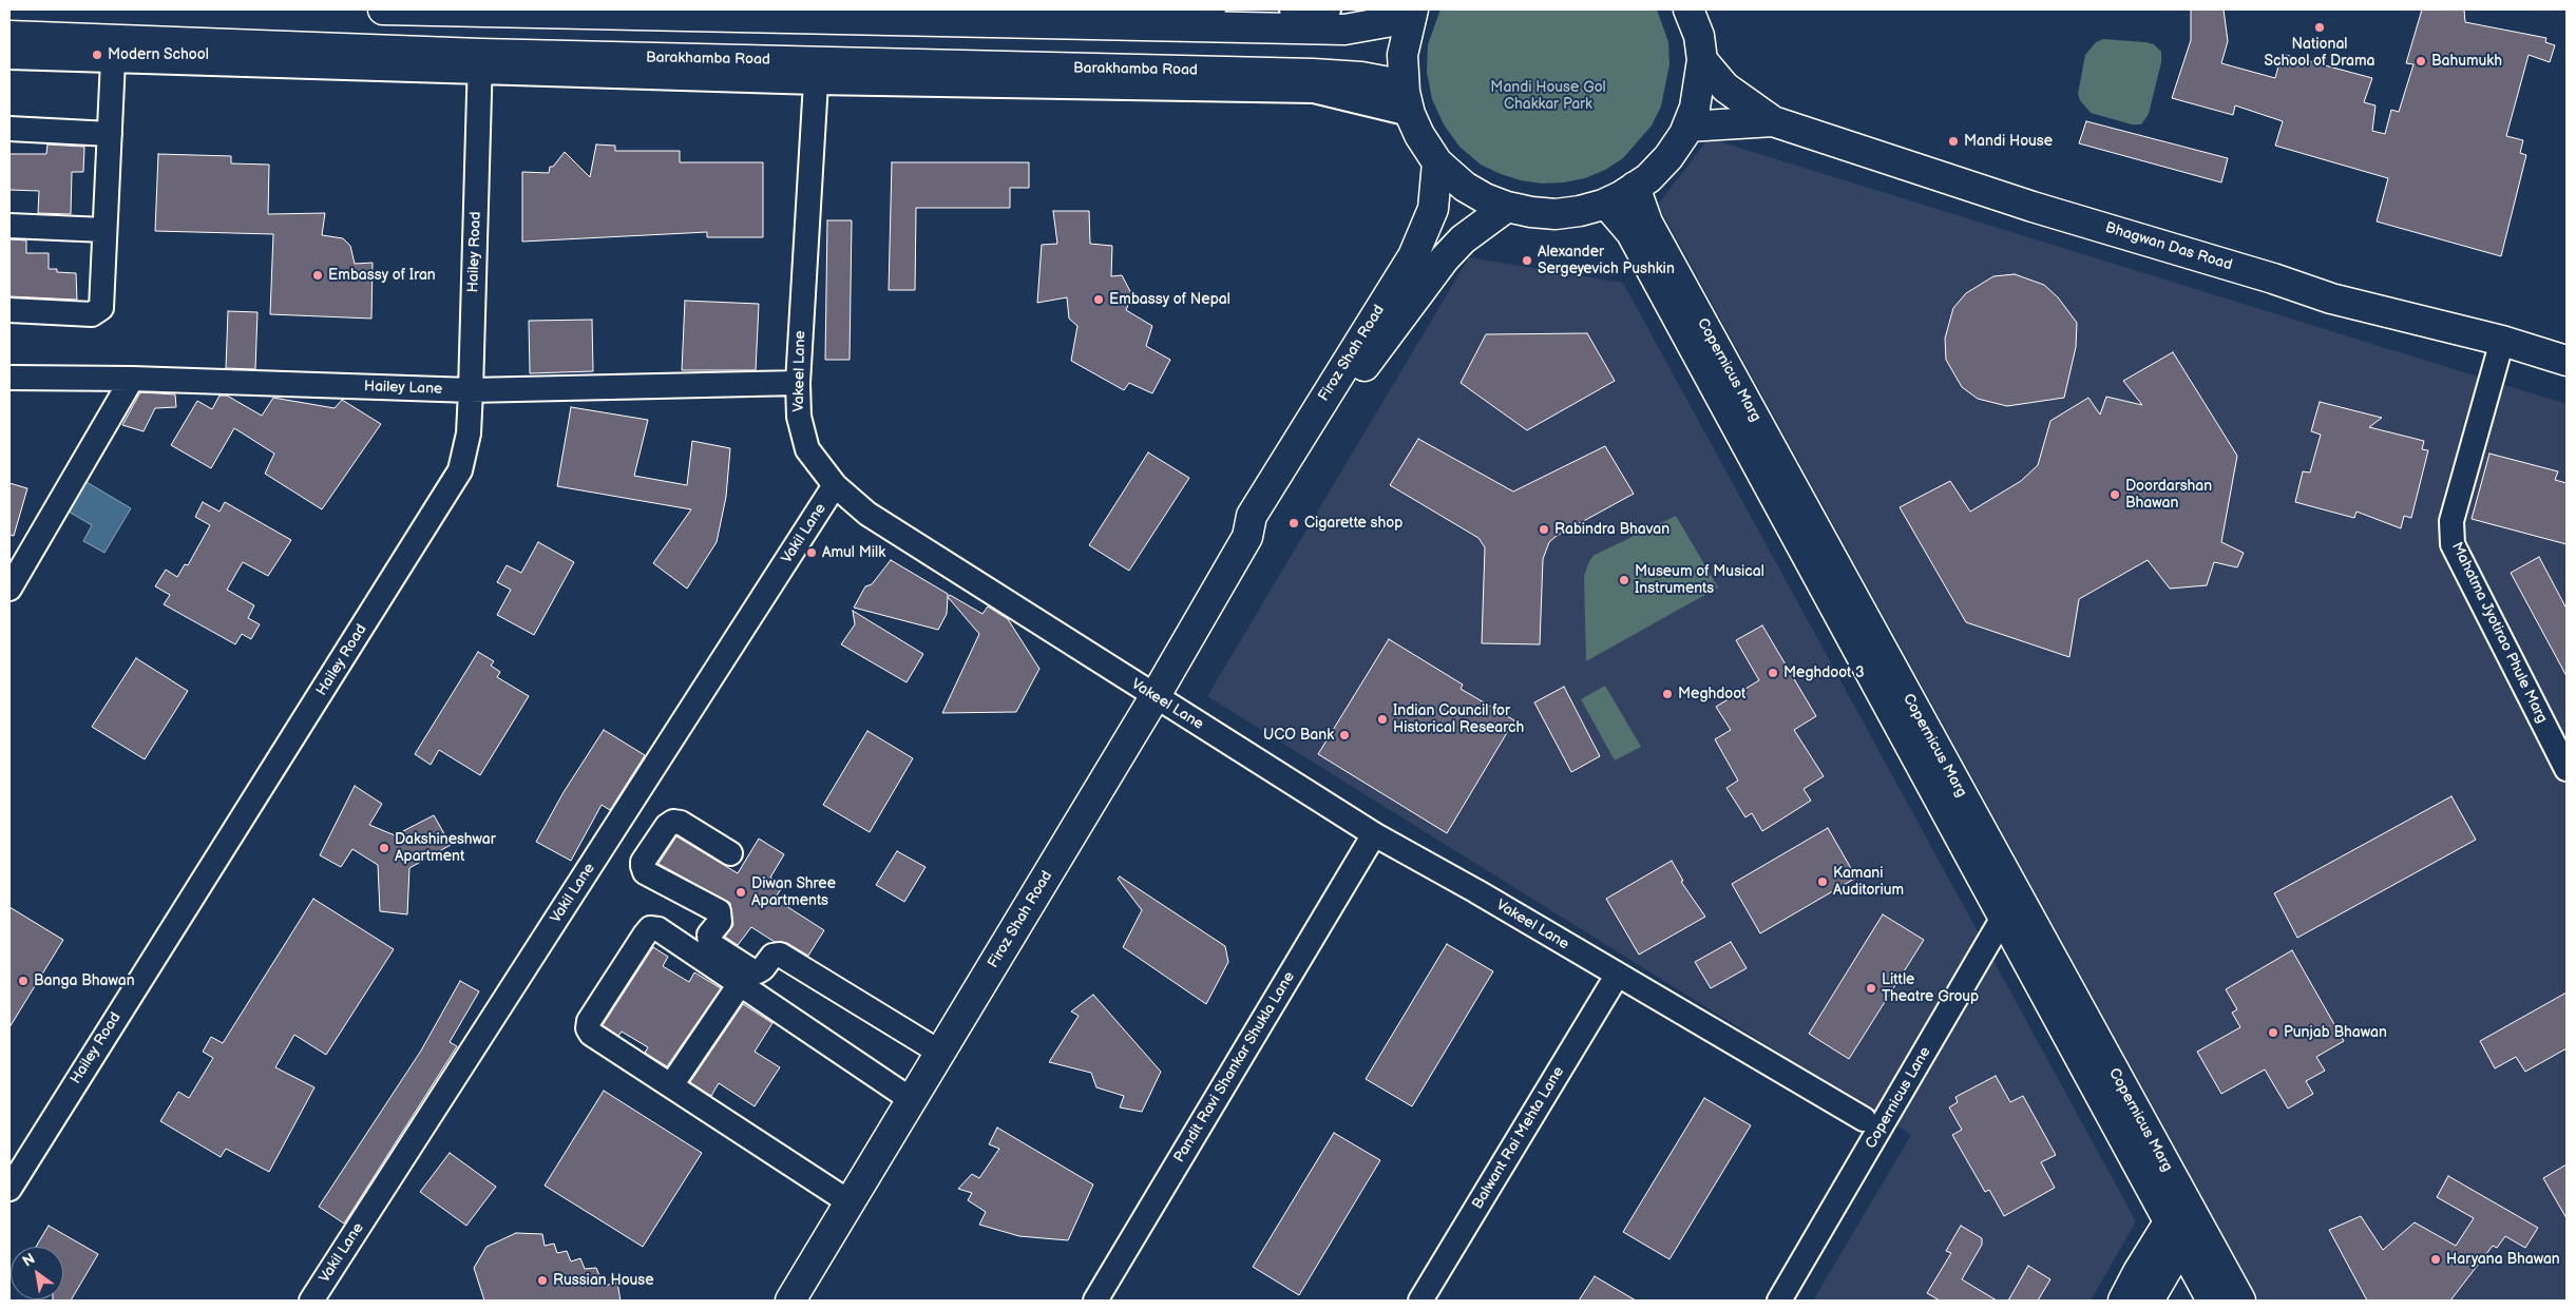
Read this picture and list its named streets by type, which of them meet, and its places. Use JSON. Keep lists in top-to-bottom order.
{
  "streets": {
    "main road": [
      "Barakhamba Road",
      "Bhagwan Das Road",
      "Firoz Shah Road",
      "Copernicus Marg"
    ],
    "street": [
      "Hailey Road",
      "Vakeel Lane",
      "Hailey Lane",
      "Vakil Lane",
      "Mahatma Jyotirao Phule Marg",
      "Pandit Ravi Shankar Shukla Lane",
      "Copernicus Lane",
      "Balwant Rai Mehta Lane"
    ]
  },
  "crossings": [
    ["Barakhamba Road", "Hailey Road"],
    ["Bhagwan Das Road", "Mahatma Jyotirao Phule Marg"],
    ["Hailey Road", "Hailey Lane"],
    ["Firoz Shah Road", "Vakeel Lane"],
    ["Copernicus Marg", "Copernicus Lane"],
    ["Vakeel Lane", "Hailey Lane"],
    ["Vakeel Lane", "Vakil Lane"],
    ["Vakeel Lane", "Pandit Ravi Shankar Shukla Lane"],
    ["Vakeel Lane", "Balwant Rai Mehta Lane"]
  ],
  "parks": ["Mandi House Gol Chakkar Park"],
  "places": [
    "National School of Drama",
    "Modern School",
    "Bahumukh",
    "Mandi House",
    "Alexander Sergeyevich Pushkin",
    "Embassy of Iran",
    "Embassy of Nepal",
    "Doordarshan Bhawan",
    "Cigarette shop",
    "Rabindra Bhavan",
    "Amul Milk",
    "Museum of Musical Instruments",
    "Meghdoot 3",
    "Meghdoot",
    "Indian Council for Historical Research",
    "UCO Bank",
    "Dakshineshwar Apartment",
    "Kamani Auditorium",
    "Diwan Shree Apartments",
    "Banga Bhawan",
    "Little Theatre Group",
    "Punjab Bhawan",
    "Haryana Bhawan",
    "Russian House"
  ],
  "north": "top left"
}
